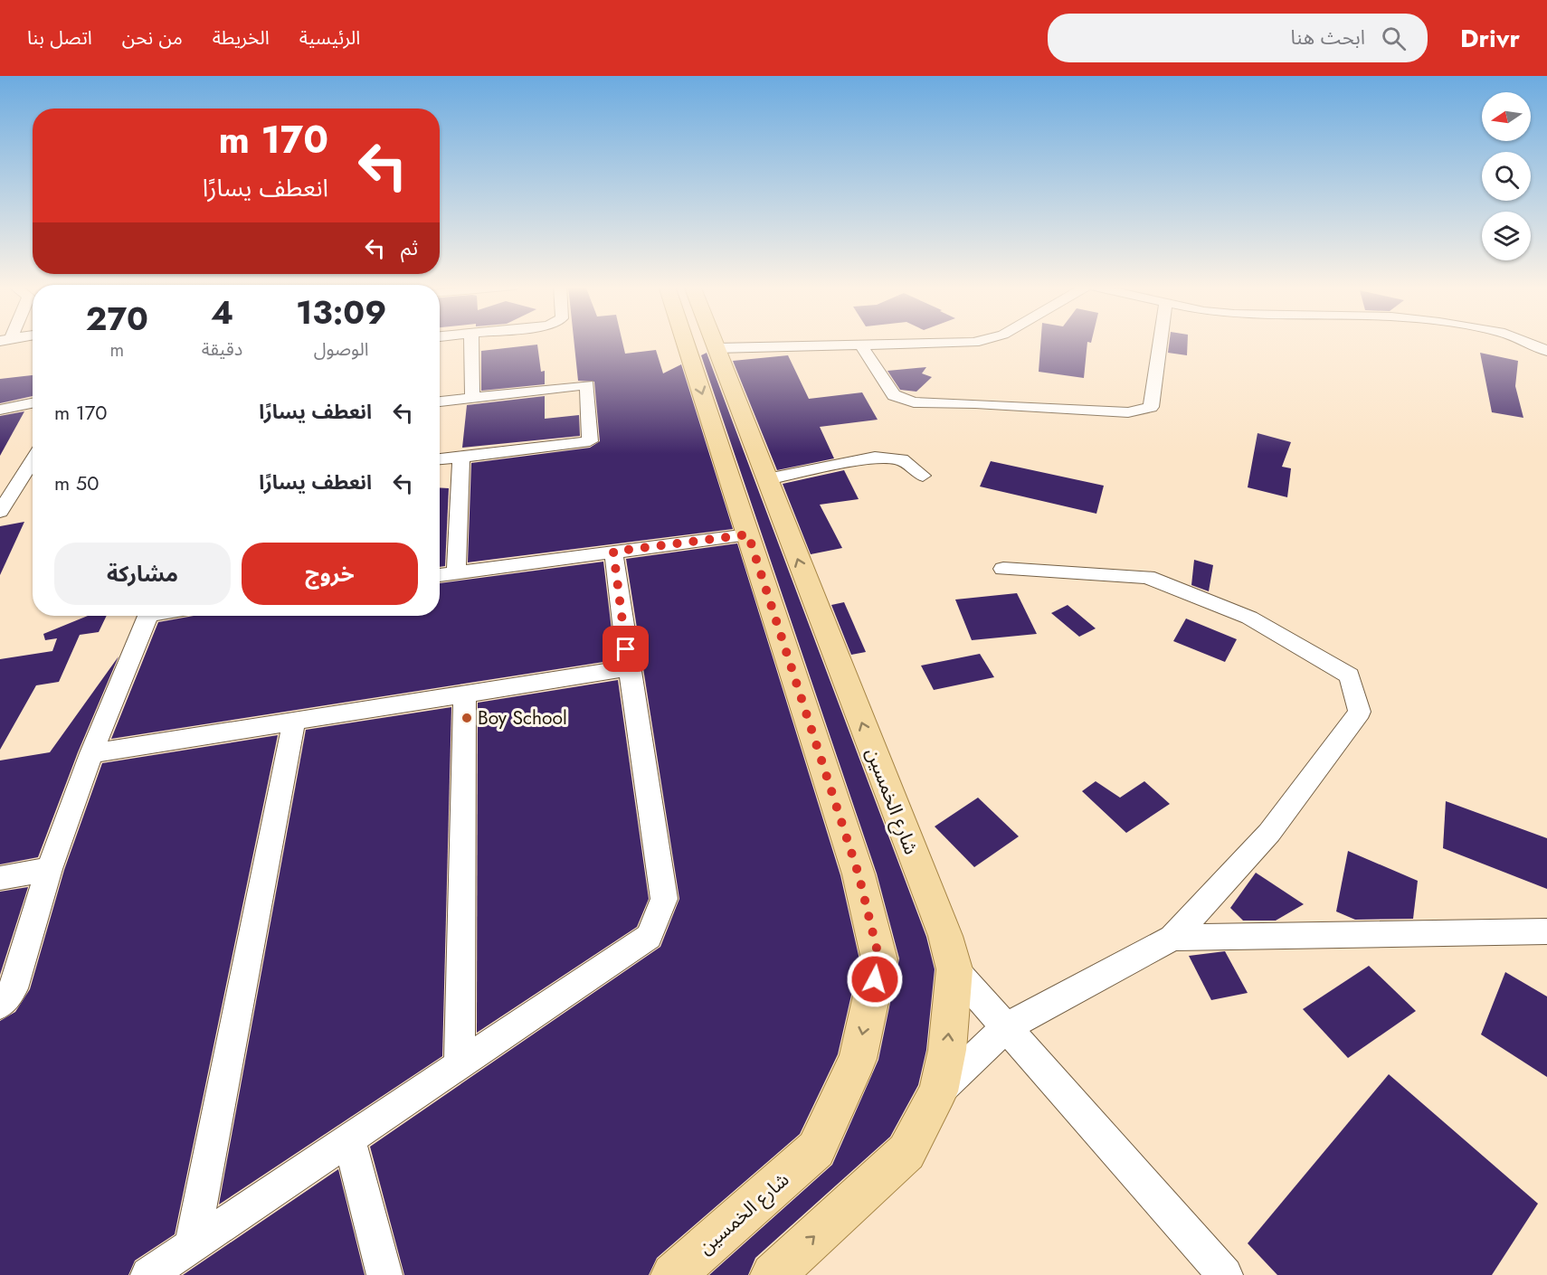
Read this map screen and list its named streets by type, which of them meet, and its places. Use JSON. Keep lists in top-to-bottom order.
{
  "streets": {
    "main road": ["شارع الخمسين"]
  },
  "places": ["Boy School"],
  "north": "left",
  "page": {
    "header": "Drivr",
    "search": "ابحث هنا",
    "nav": [
      "الرئيسية",
      "الخريطة",
      "من نحن",
      "اتصل بنا"
    ],
    "turn": ["170 m", "انعطف يسارًا"],
    "then": "ثم",
    "eta": [
      "13:09",
      "الوصول",
      "4",
      "دقيقة",
      "270",
      "m"
    ],
    "list": [
      {
        "name": "انعطف يسارًا",
        "value": "170 m"
      },
      {
        "name": "انعطف يسارًا",
        "value": "50 m"
      }
    ],
    "buttons": ["خروج", "مشاركة"]
  }
}
